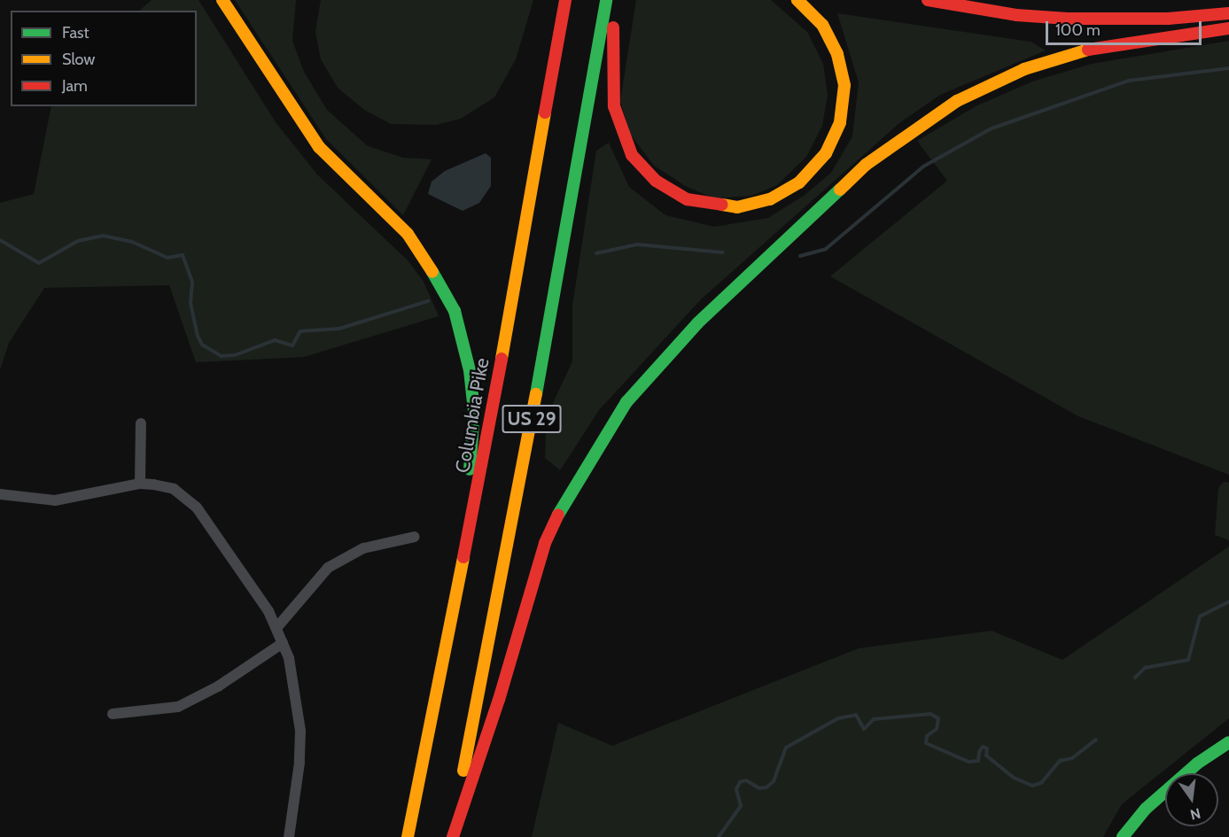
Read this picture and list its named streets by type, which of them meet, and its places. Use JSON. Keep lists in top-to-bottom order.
{
  "streets": {
    "main road": ["Columbia Pike", "US 29"]
  },
  "legend": ["Fast", "Slow", "Jam"],
  "scale_bar": "100 m",
  "north": "bottom"
}
